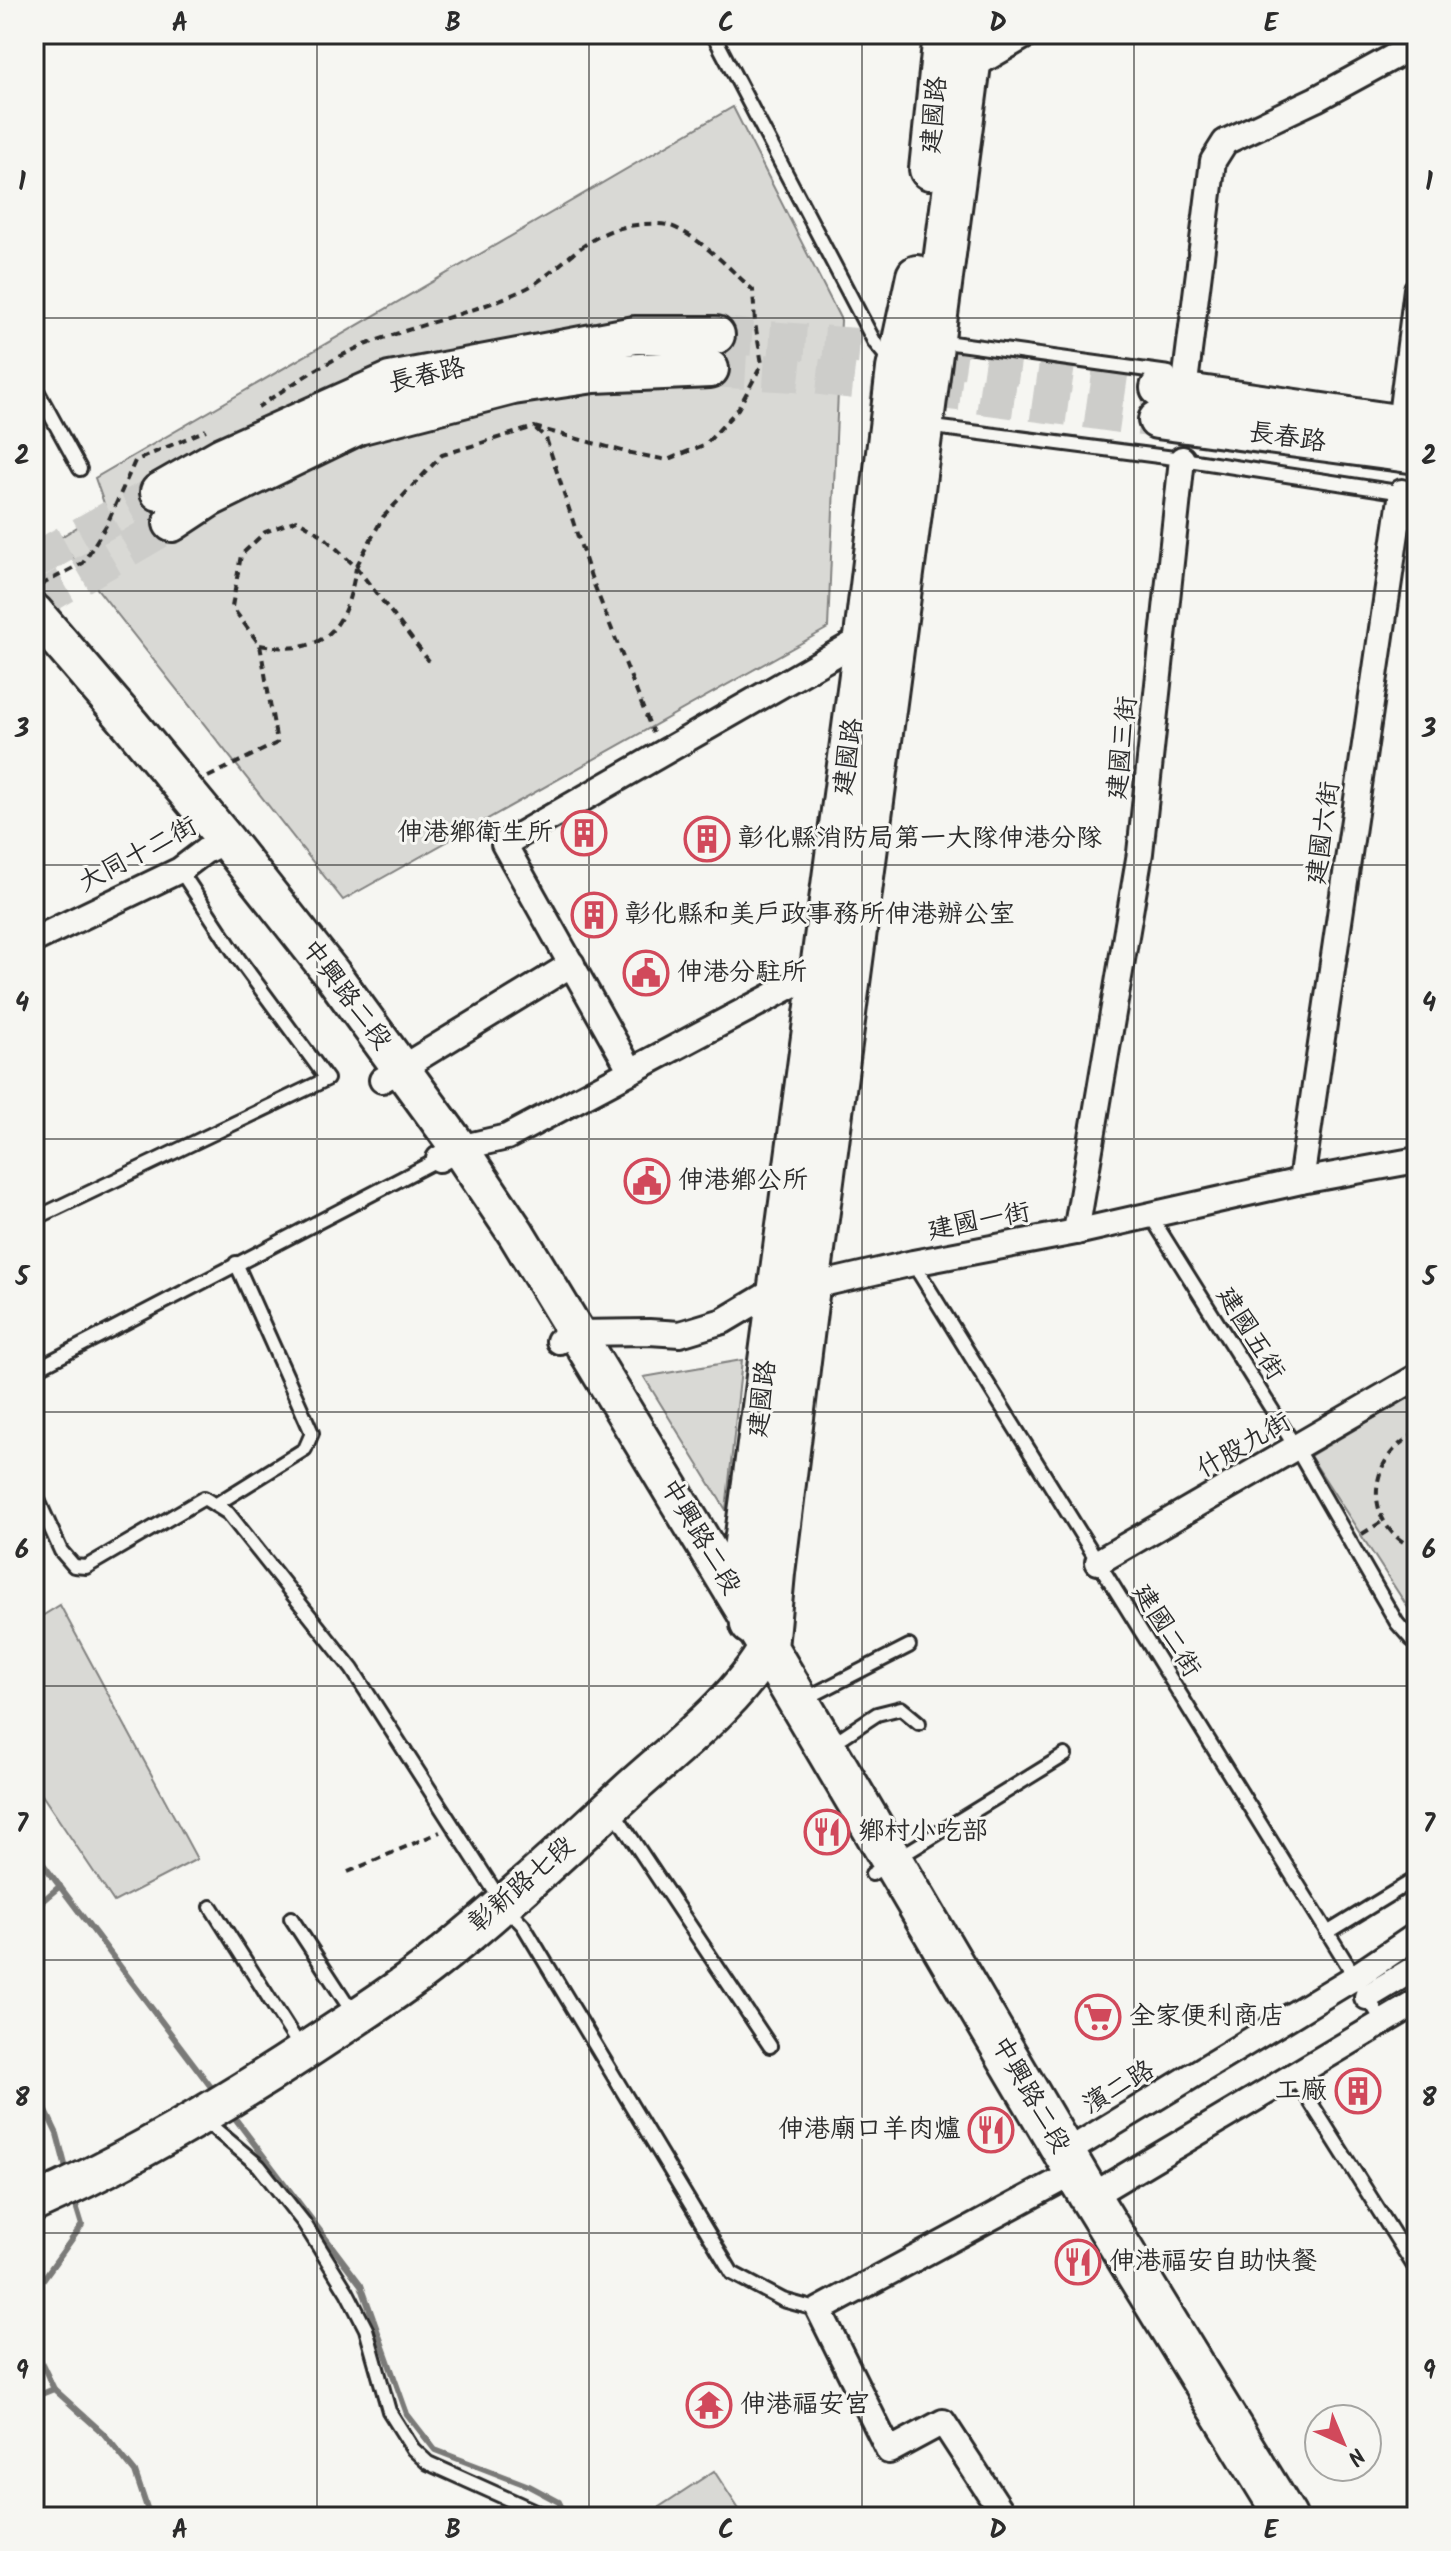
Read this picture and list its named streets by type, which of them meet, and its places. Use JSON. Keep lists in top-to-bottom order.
{
  "streets": {
    "main road": ["建國路", "中興路二段"],
    "street": [
      "長春路",
      "建國三街",
      "建國六街",
      "大同十二街",
      "建國一街",
      "什股九街",
      "彰新路七段",
      "濱二路"
    ],
    "lane": ["建國五街", "建國二街"]
  },
  "crossings": [
    ["建國路", "中興路二段"],
    ["建國路", "建國一街"],
    ["建國路", "彰新路七段"],
    ["建國三街", "建國一街"],
    ["建國六街", "建國一街"],
    ["大同十二街", "中興路二段"],
    ["中興路二段", "建國一街"],
    ["中興路二段", "彰新路七段"],
    ["中興路二段", "濱二路"],
    ["建國一街", "建國五街"],
    ["建國一街", "建國二街"],
    ["建國五街", "什股九街"],
    ["什股九街", "建國二街"],
    ["建國二街", "濱二路"]
  ],
  "places": {
    "building": [
      "伸港鄉衛生所",
      "彰化縣消防局第一大隊伸港分隊",
      "彰化縣和美戶政事務所伸港辦公室",
      "工廠"
    ],
    "public building": ["伸港分駐所", "伸港鄉公所"],
    "restaurant": ["鄉村小吃部", "伸港廟口羊肉爐", "伸港福安自助快餐"],
    "supermarket": ["全家便利商店"],
    "temple": ["伸港福安宮"]
  },
  "north": "bottom right",
  "grid": {
    "columns": [
      "A",
      "B",
      "C",
      "D",
      "E"
    ],
    "rows": [
      "1",
      "2",
      "3",
      "4",
      "5",
      "6",
      "7",
      "8",
      "9"
    ]
  }
}
